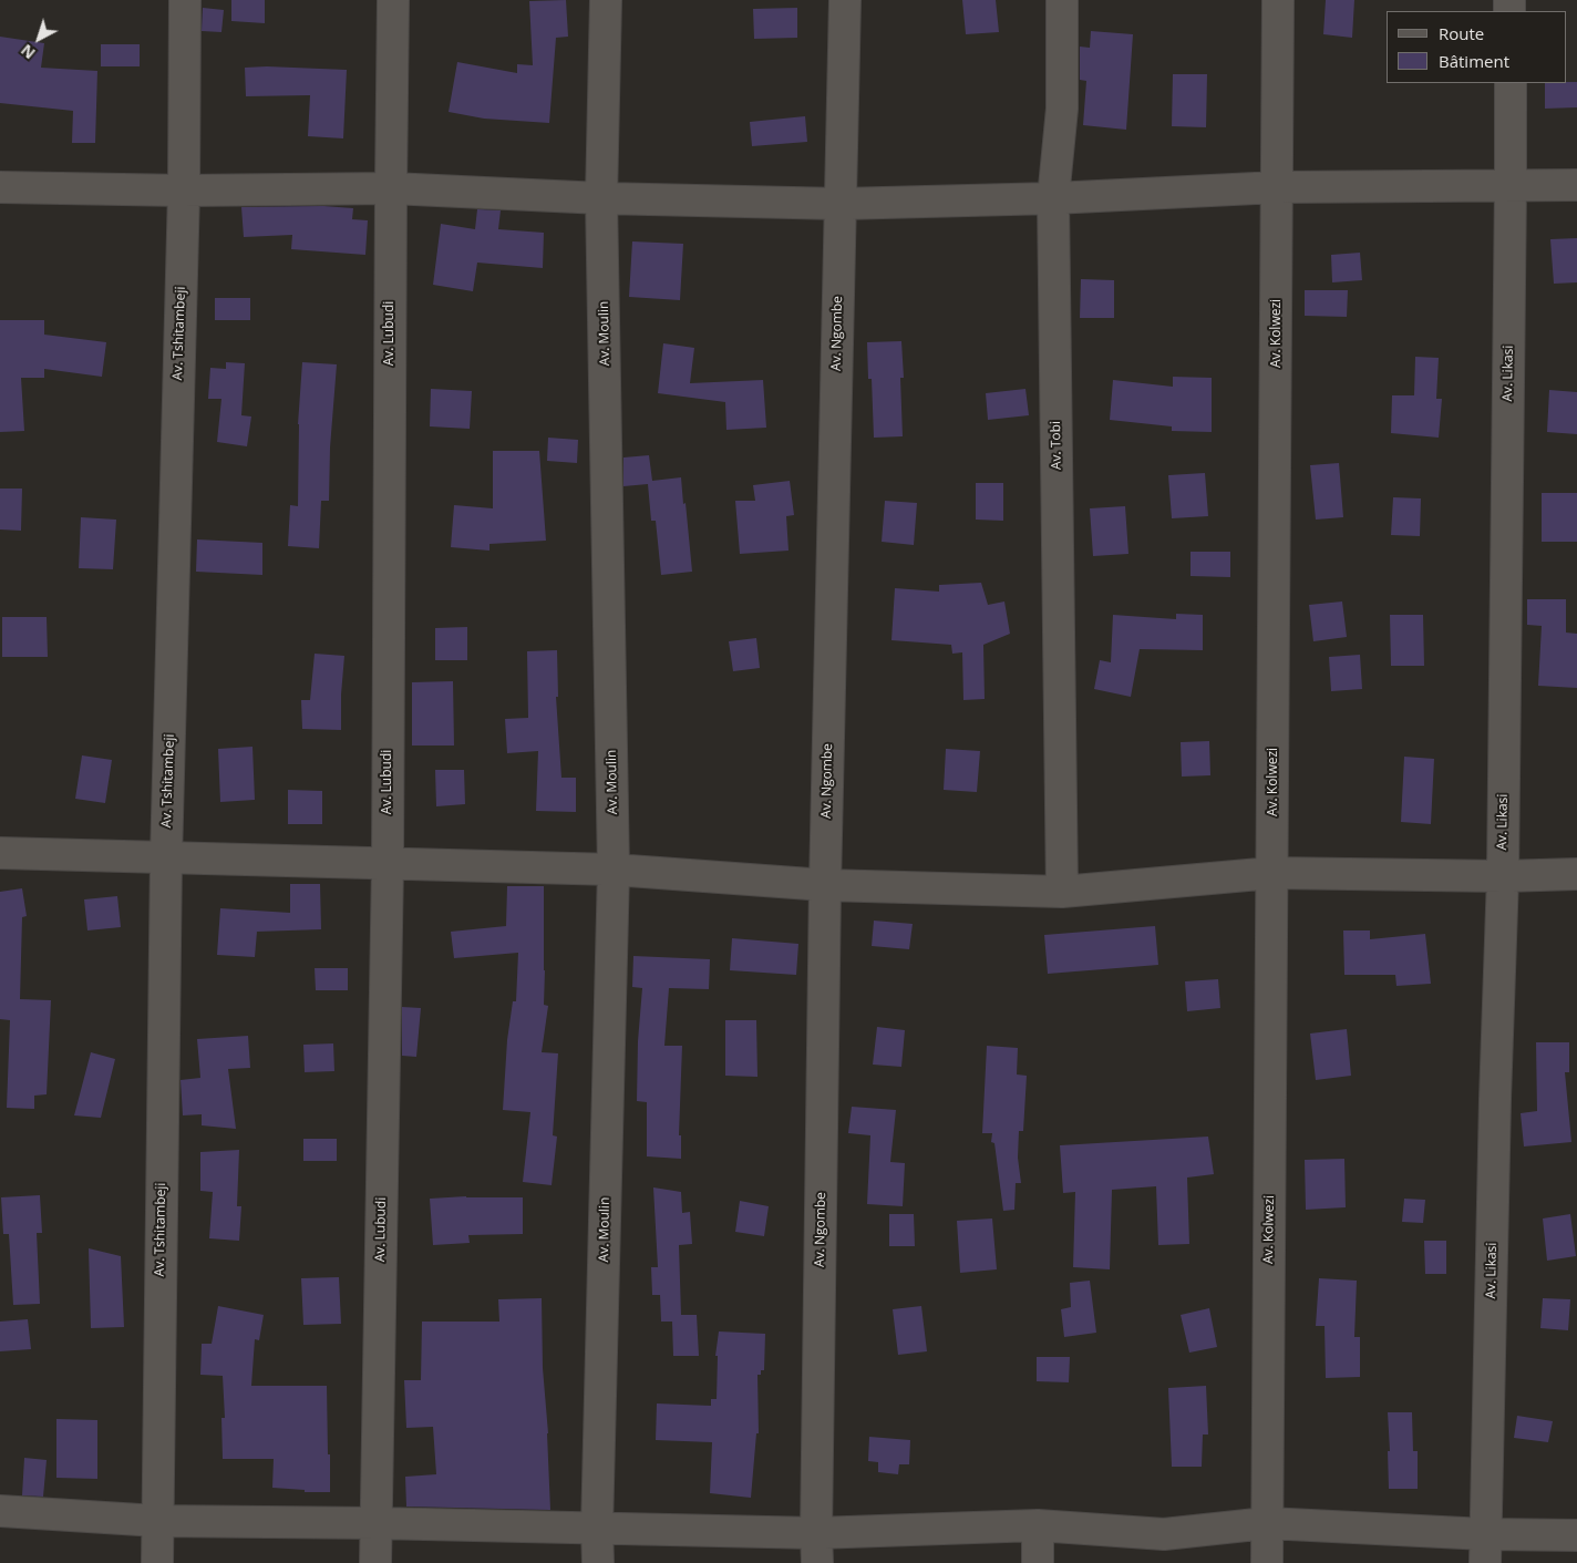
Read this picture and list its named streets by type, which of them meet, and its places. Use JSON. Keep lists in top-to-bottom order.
{
  "streets": {
    "street": [
      "Av. Tshitambeji",
      "Av. Lubudi",
      "Av. Moulin",
      "Av. Ngombe",
      "Av. Kolwezi",
      "Av. Likasi",
      "Av. Tobi"
    ]
  },
  "legend": ["Route", "Bâtiment"],
  "north": "bottom left"
}
